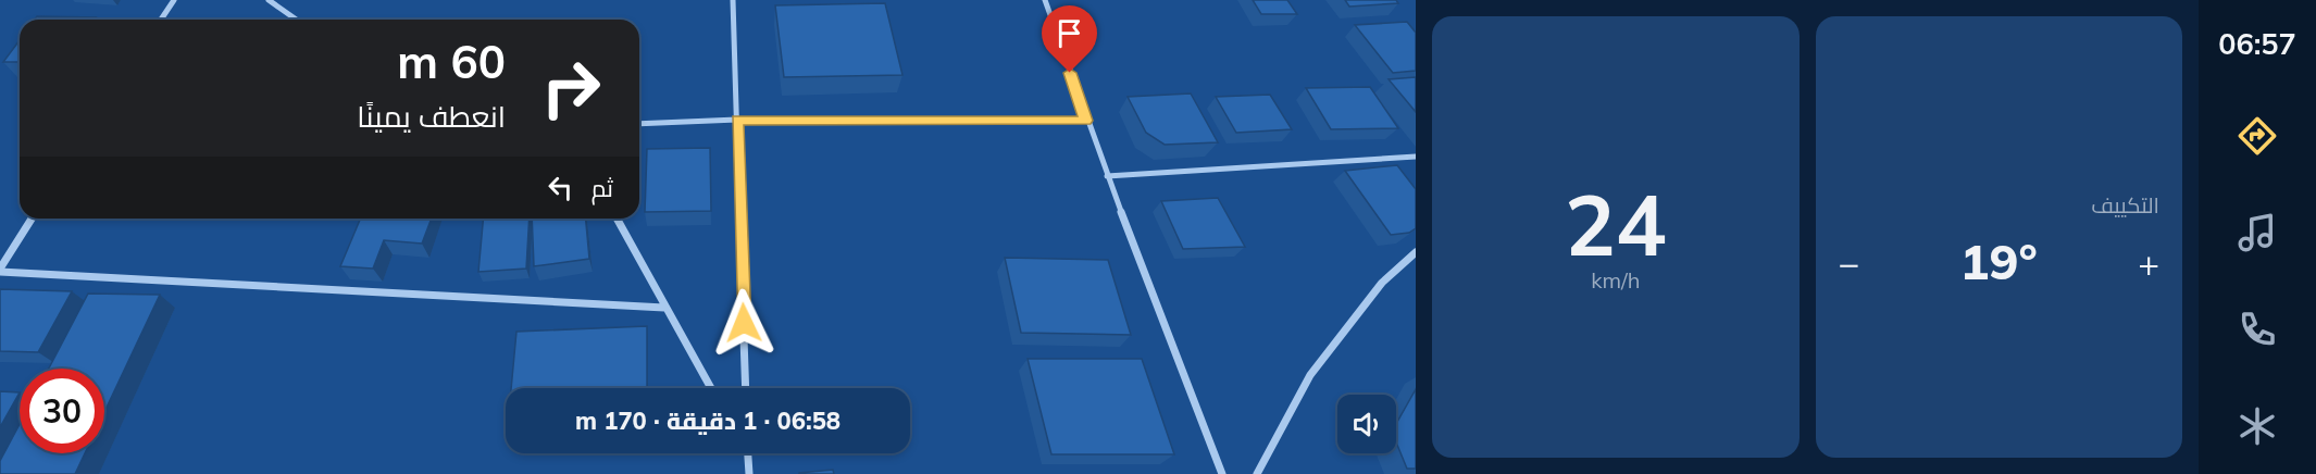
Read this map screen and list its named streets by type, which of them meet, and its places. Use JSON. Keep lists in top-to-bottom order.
{
  "page": {
    "tabs": "06:57",
    "tile": [
      "التكييف",
      ["24", "km/h"]
    ],
    "turn": ["60 m", "انعطف يمينًا"],
    "then": "ثم",
    "heat": ["−", "19°", "+"],
    "limit": "30",
    "trip": "06:58 · 1 دقيقة · 170 m"
  }
}
